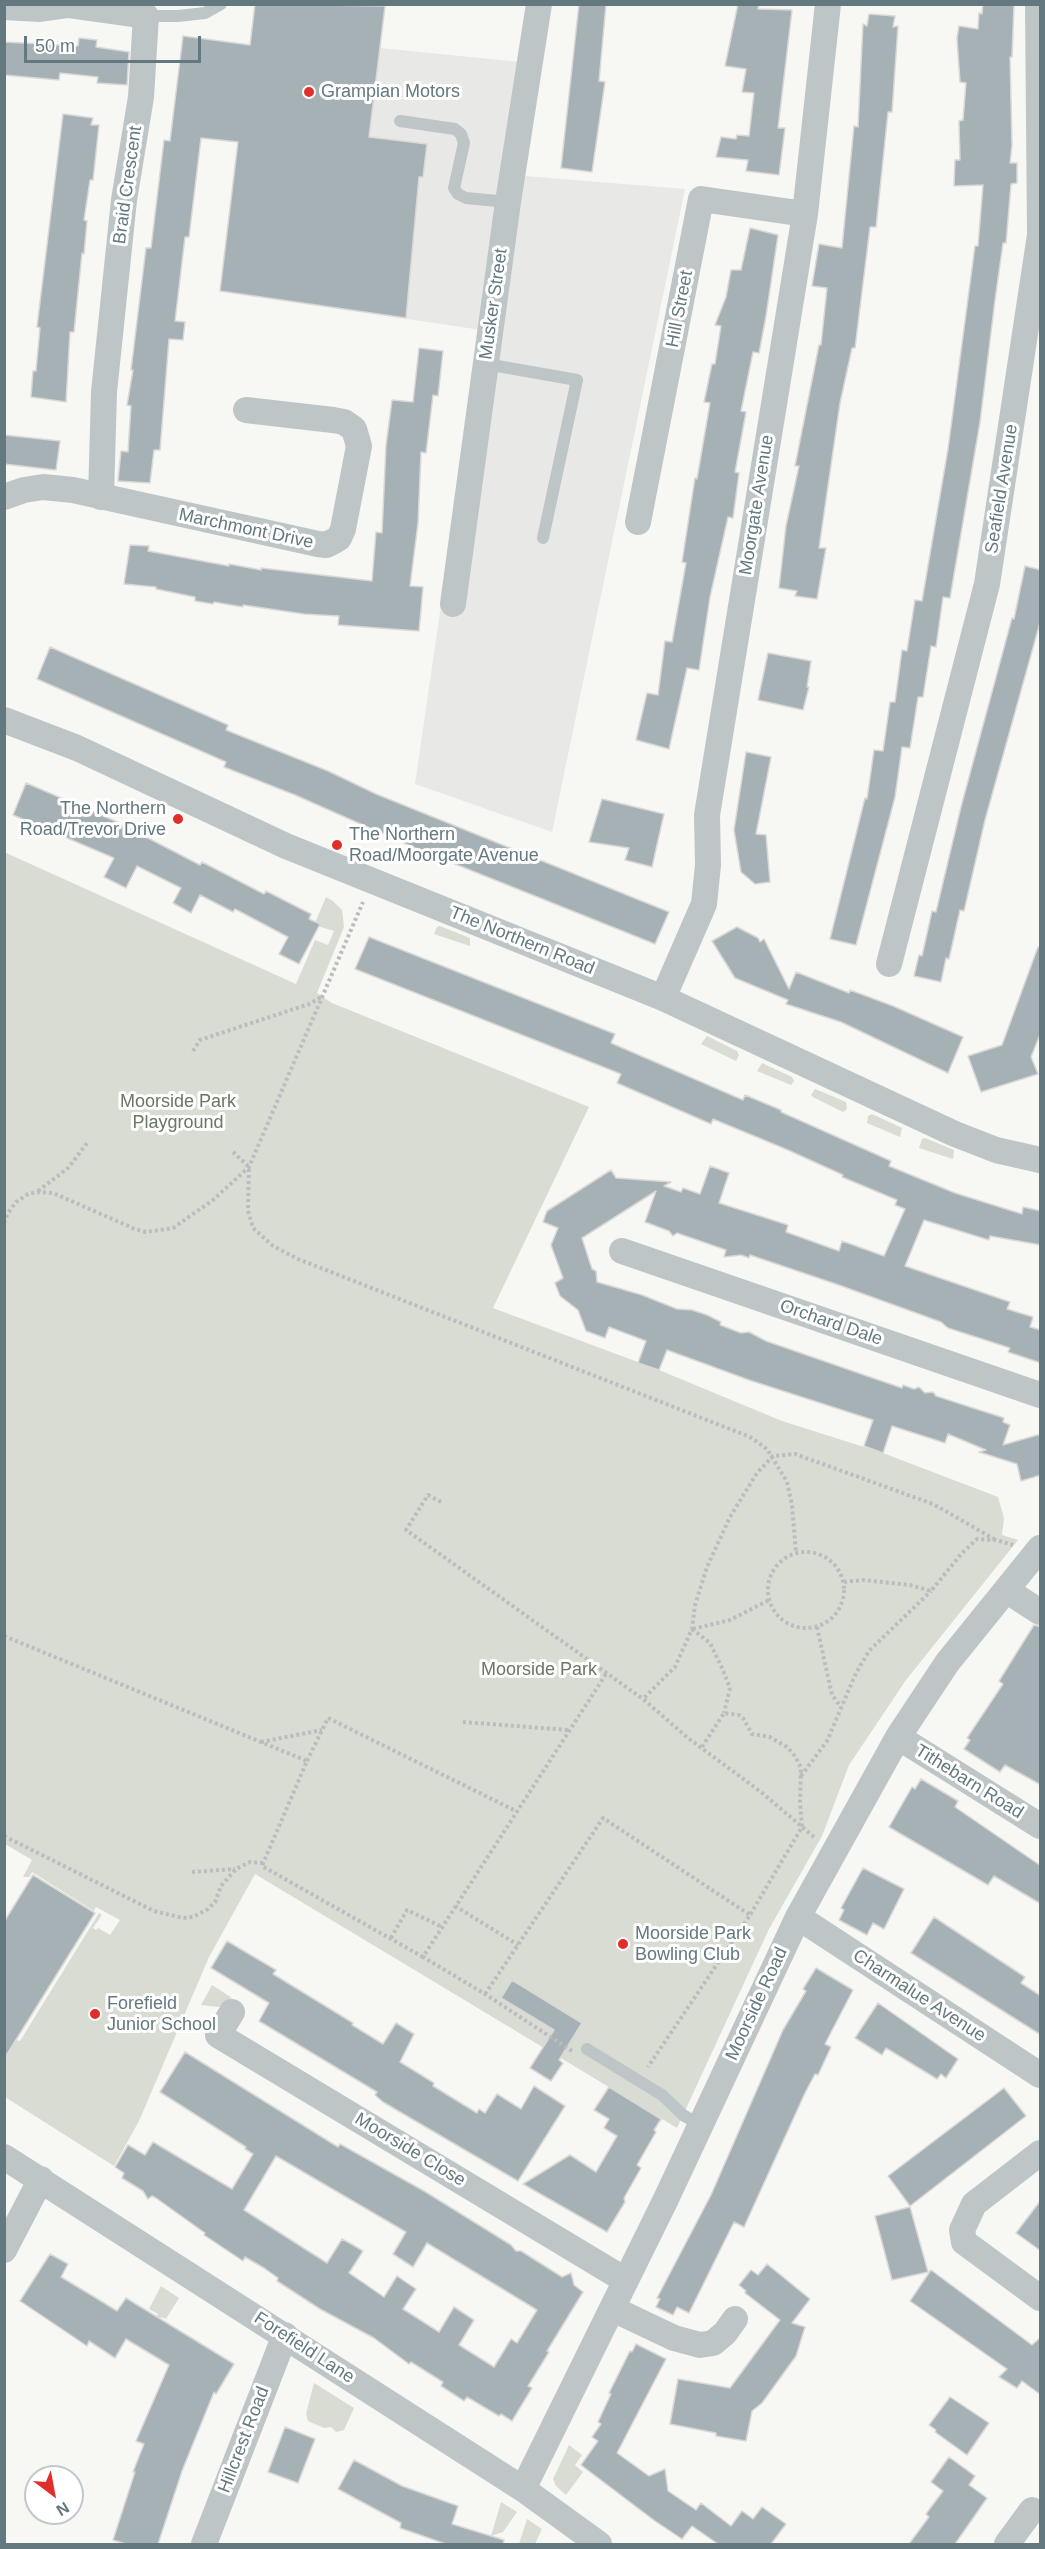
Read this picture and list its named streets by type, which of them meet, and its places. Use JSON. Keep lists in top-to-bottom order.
{
  "streets": {
    "street": [
      "Braid Crescent",
      "Musker Street",
      "Hill Street",
      "Seafield Avenue",
      "Moorgate Avenue",
      "Marchmont Drive",
      "The Northern Road",
      "Orchard Dale",
      "Tithebarn Road",
      "Charmalue Avenue",
      "Moorside Road",
      "Moorside Close",
      "Forefield Lane",
      "Hillcrest Road"
    ]
  },
  "crossings": [
    ["Braid Crescent", "Marchmont Drive"],
    ["Hill Street", "Moorgate Avenue"],
    ["Moorgate Avenue", "The Northern Road"],
    ["Tithebarn Road", "Moorside Road"],
    ["Charmalue Avenue", "Moorside Road"],
    ["Moorside Road", "Moorside Close"],
    ["Moorside Road", "Forefield Lane"],
    ["Forefield Lane", "Hillcrest Road"]
  ],
  "parks": ["Moorside Park Playground", "Moorside Park"],
  "places": [
    "Grampian Motors",
    "The Northern Road/Trevor Drive",
    "The Northern Road/Moorgate Avenue",
    "Moorside Park Bowling Club",
    "Forefield Junior School"
  ],
  "scale_bar": "50 m",
  "north": "bottom right"
}
